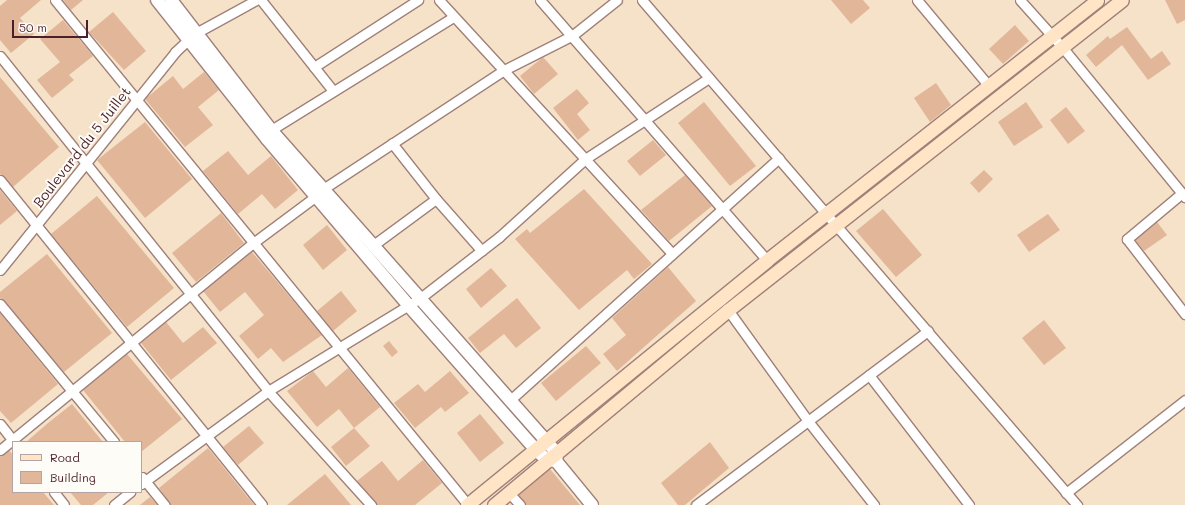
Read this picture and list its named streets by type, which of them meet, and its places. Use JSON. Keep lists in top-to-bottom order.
{
  "streets": {
    "street": ["Boulevard du 5 Juillet"]
  },
  "legend": ["Road", "Building"],
  "scale_bar": "50 m"
}
